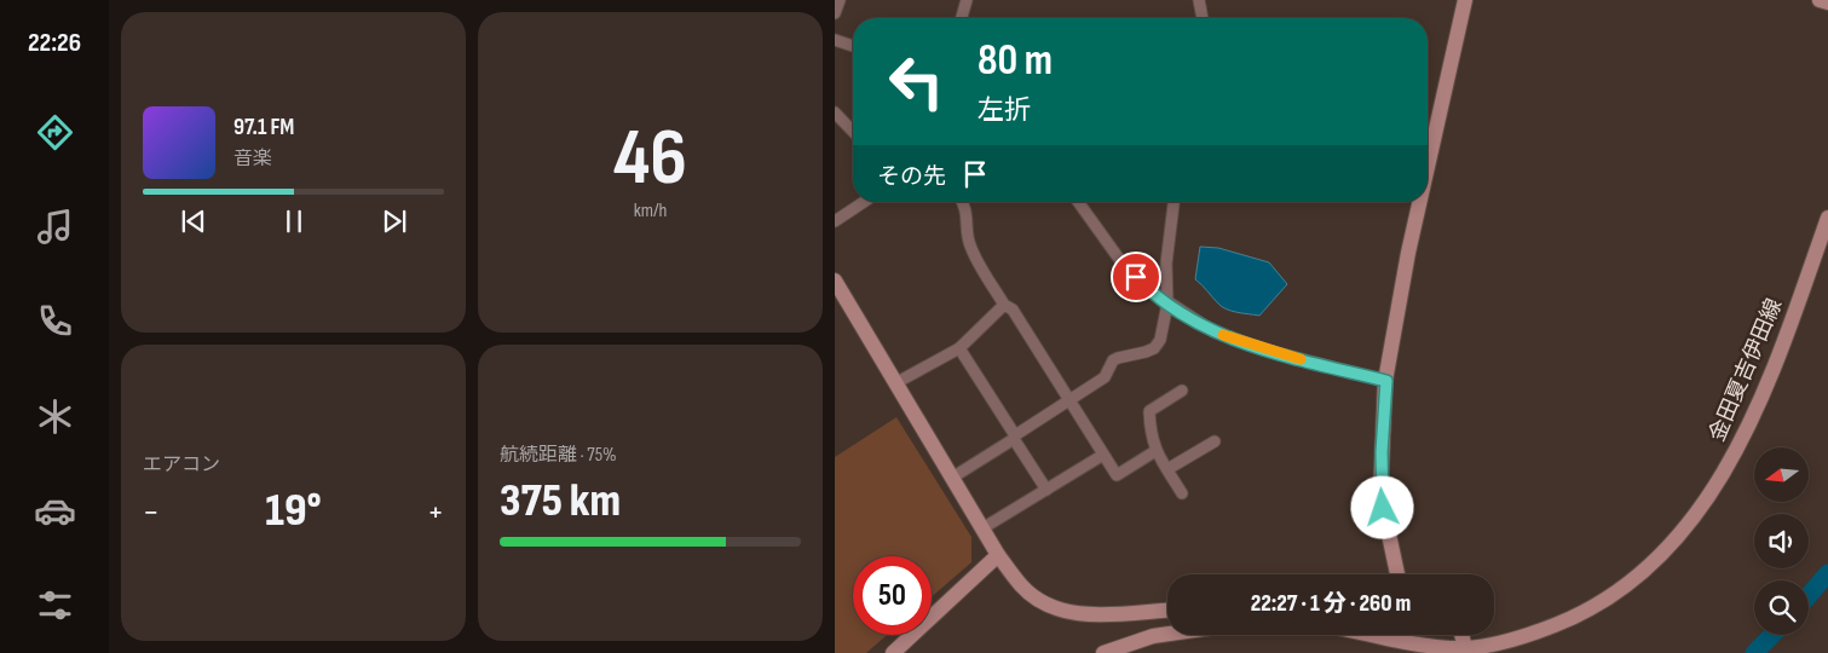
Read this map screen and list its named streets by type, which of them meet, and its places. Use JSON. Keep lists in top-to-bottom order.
{
  "streets": {
    "main road": ["金田夏吉伊田線"]
  },
  "north": "left",
  "page": {
    "tabs": "22:26",
    "tile": [
      ["46", "km/h"],
      "エアコン",
      ["航続距離 · 75%", "375 km"]
    ],
    "turn": ["80 m", "左折"],
    "song": ["97.1 FM", "音楽"],
    "then": "その先",
    "heat": ["−", "19°", "+"],
    "limit": "50",
    "trip": "22:27 · 1 分 · 260 m"
  }
}
